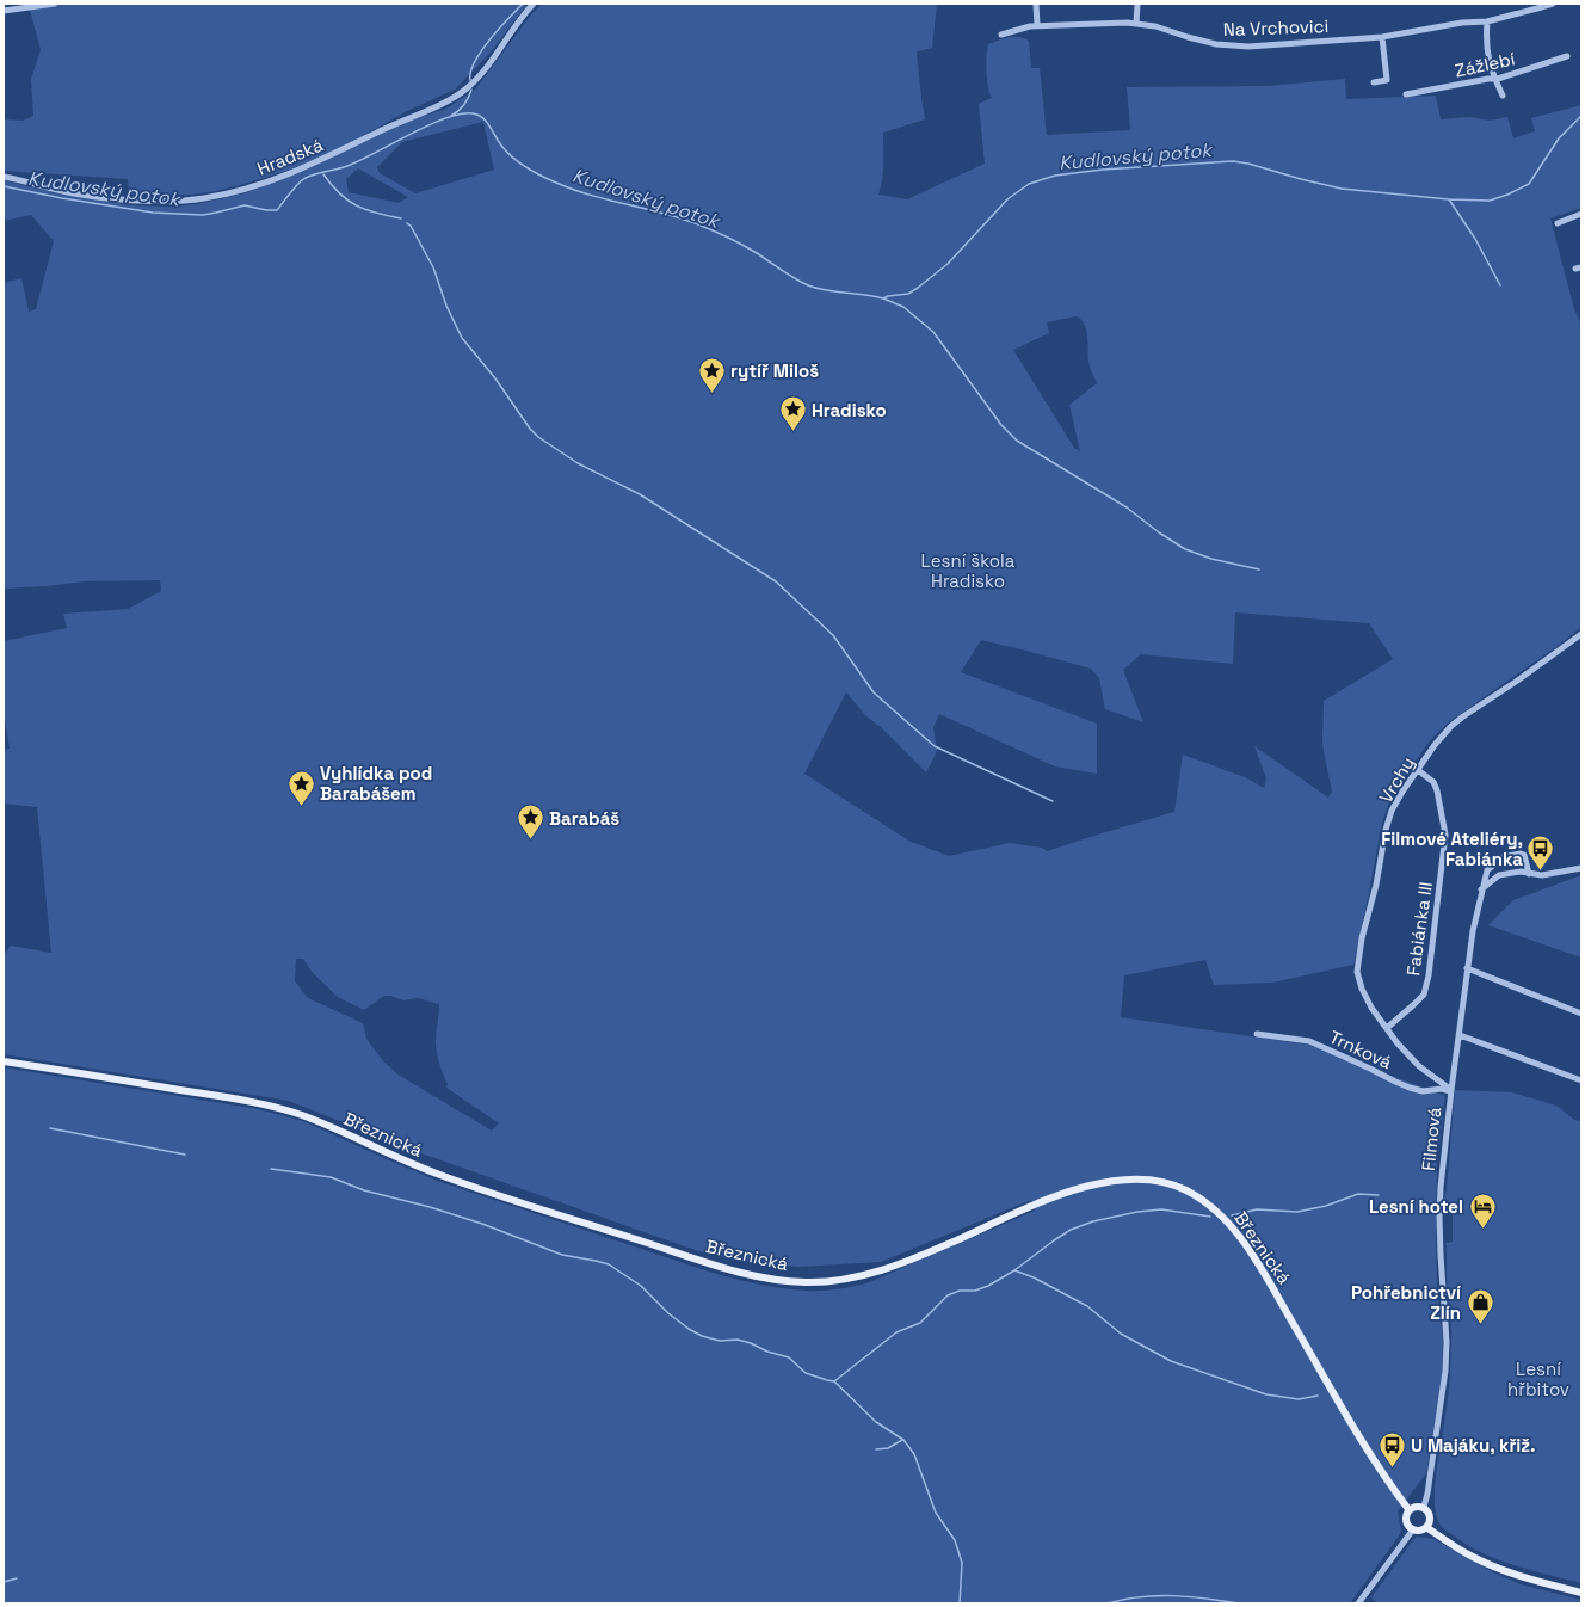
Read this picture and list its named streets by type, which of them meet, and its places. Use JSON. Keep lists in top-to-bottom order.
{
  "streets": {
    "main road": ["Březnická"],
    "street": [
      "Na Vrchovici",
      "Zážlebí",
      "Hradská",
      "Vrchy",
      "Fabiánka III",
      "Trnková",
      "Filmová"
    ]
  },
  "crossings": [
    ["Vrchy", "Fabiánka III"],
    ["Vrchy", "Trnková"],
    ["Vrchy", "Filmová"],
    ["Trnková", "Filmová"],
    ["Březnická", "Filmová"]
  ],
  "water": ["Kudlovský potok"],
  "parks": ["Lesní škola Hradisko", "Lesní hřbitov"],
  "places": {
    "place": [
      "rytíř Miloš",
      "Hradisko",
      "Vyhlídka pod Barabášem",
      "Barabáš"
    ],
    "bus stop": ["Filmové Ateliéry, Fabiánka", "U Majáku, křiž."],
    "hotel": ["Lesní hotel"],
    "shop": ["Pohřebnictví Zlín"]
  }
}
